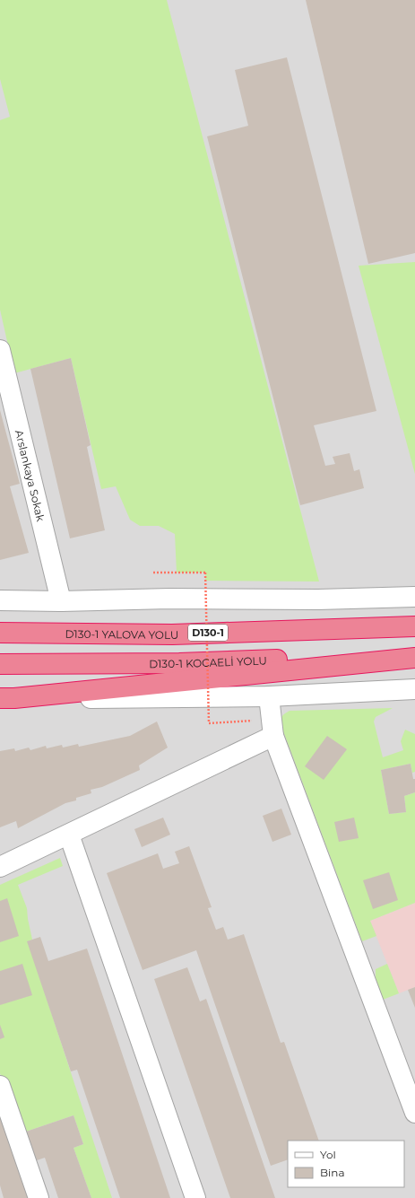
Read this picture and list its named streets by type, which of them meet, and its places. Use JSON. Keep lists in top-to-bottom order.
{
  "streets": {
    "highway": ["D130-1", "D130-1 YALOVA YOLU", "D130-1 KOCAELİ YOLU"],
    "street": ["Arslankaya Sokak"]
  },
  "legend": ["Yol", "Bina"]
}
